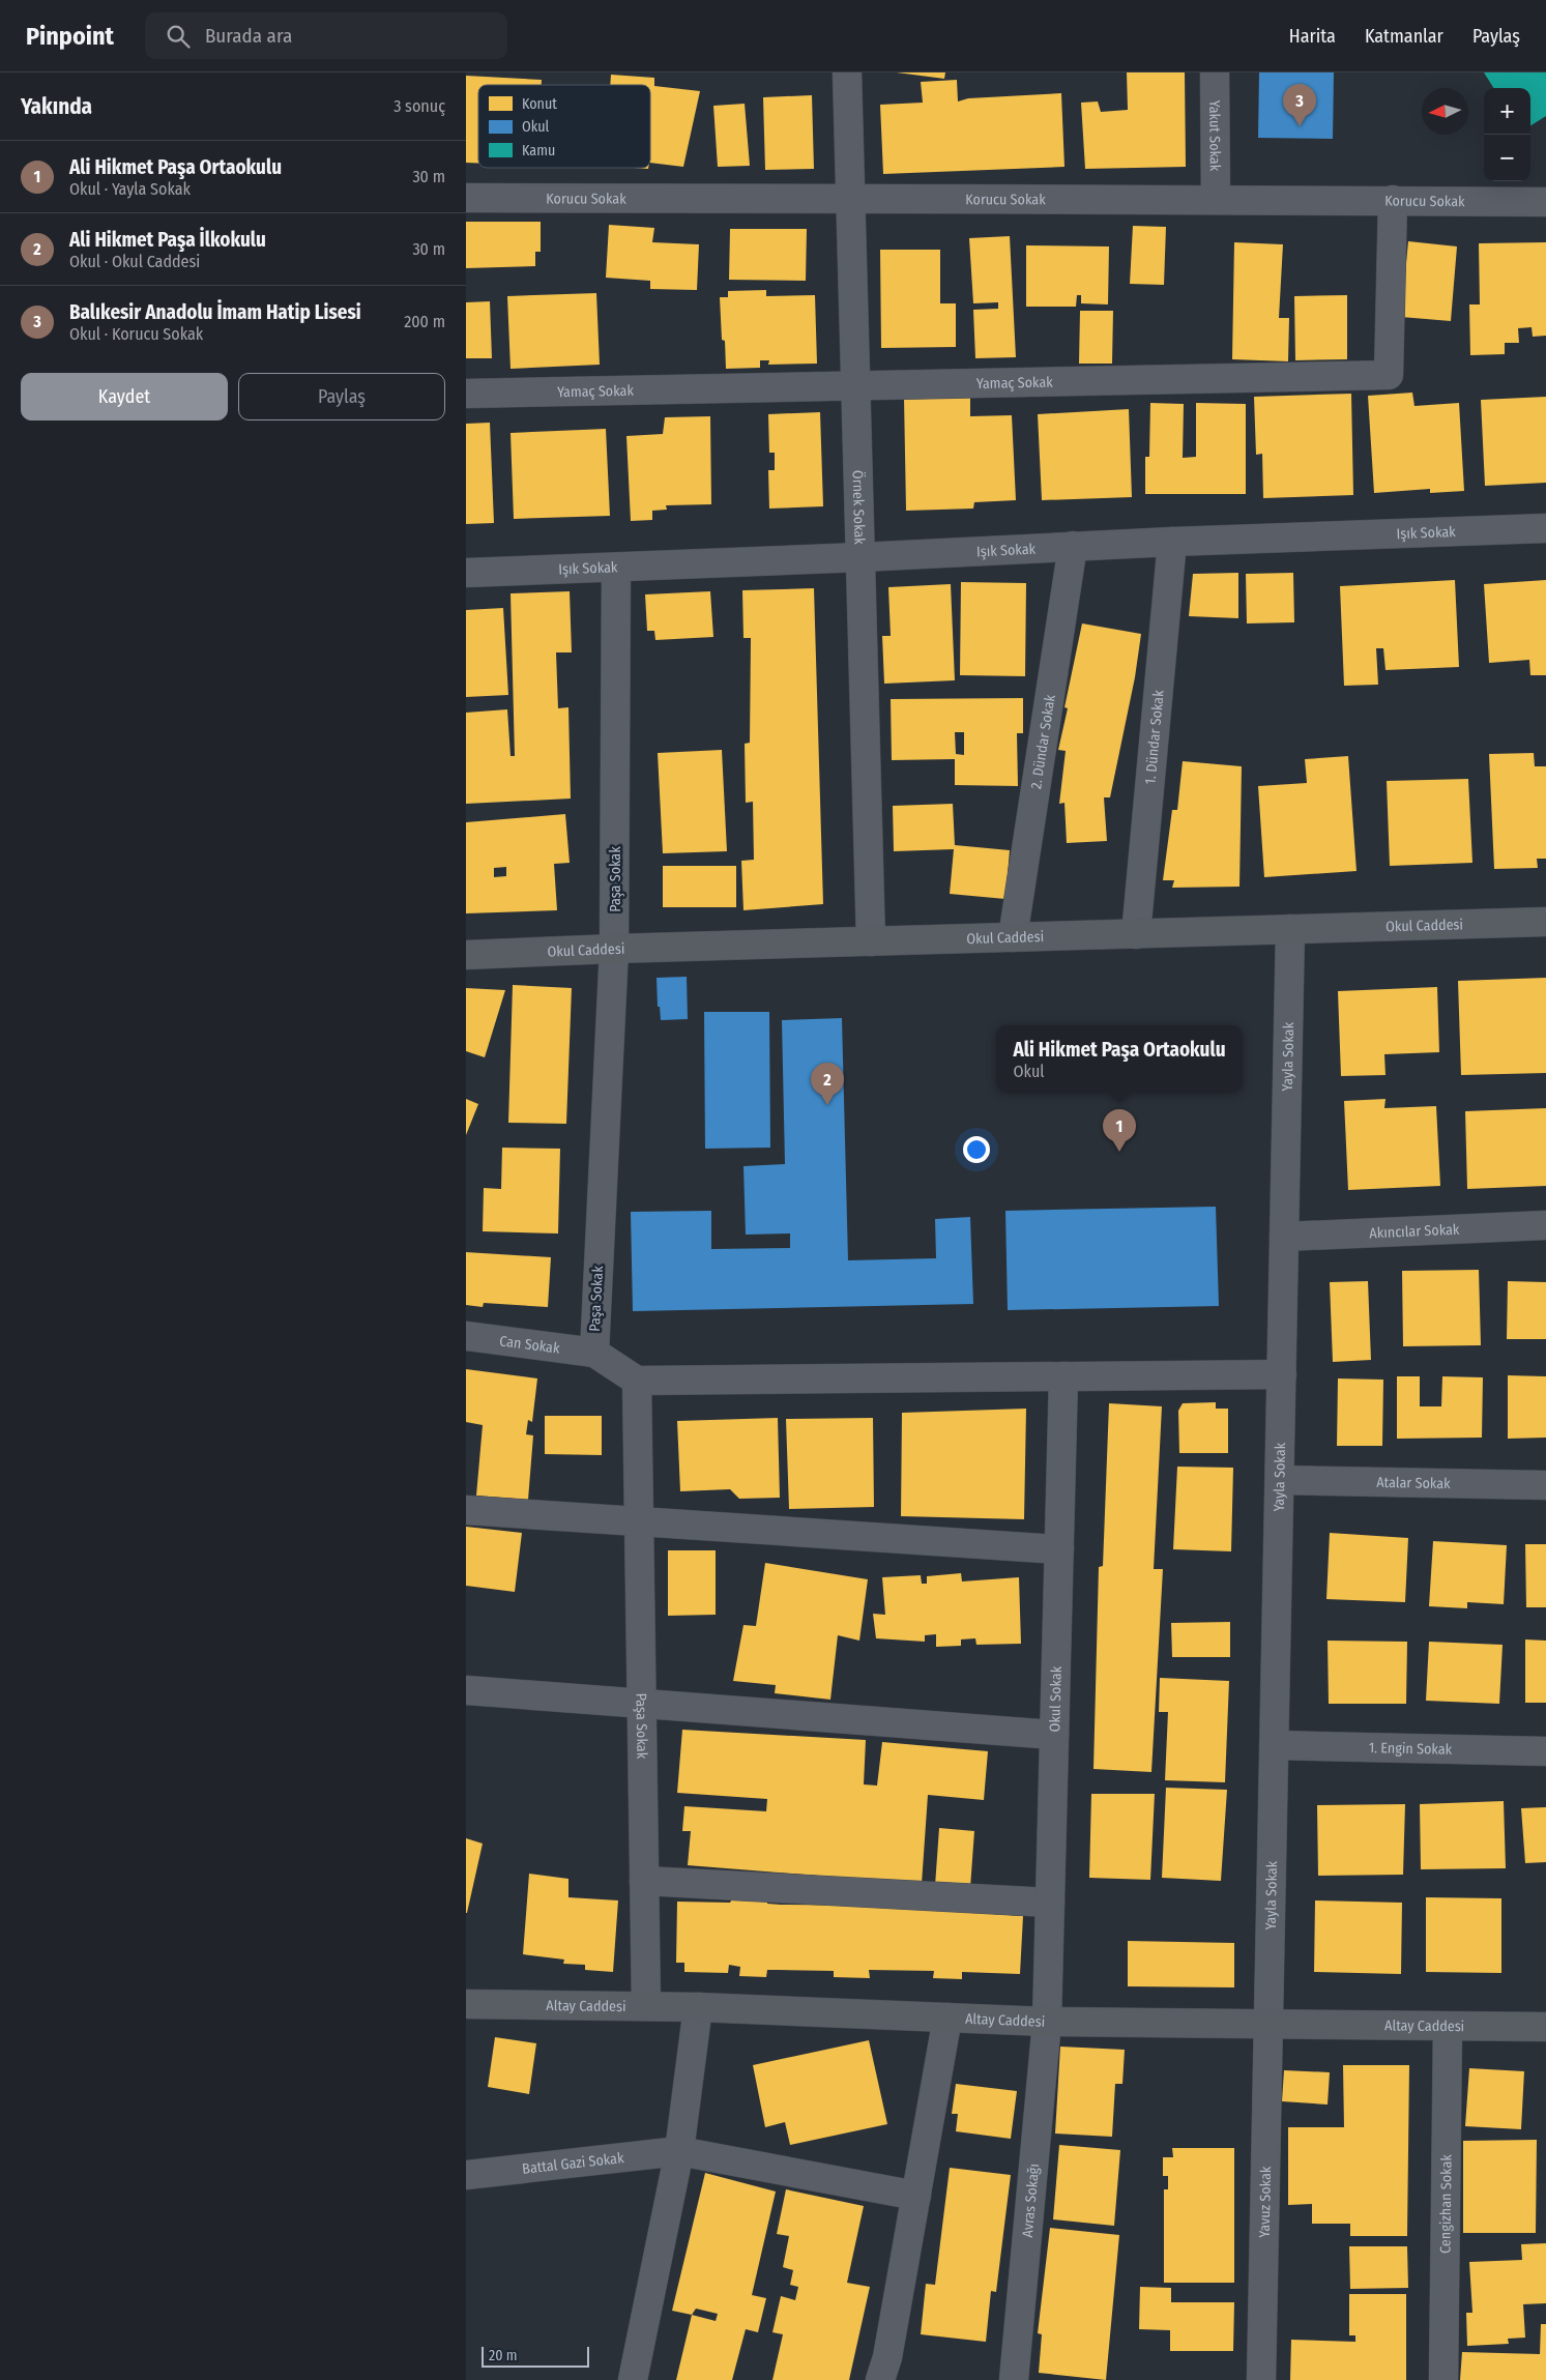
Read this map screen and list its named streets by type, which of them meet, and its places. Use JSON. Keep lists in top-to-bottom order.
{
  "streets": {
    "main road": ["Okul Caddesi", "Altay Caddesi"],
    "street": [
      "Yakut Sokak",
      "Korucu Sokak",
      "Yamaç Sokak",
      "Örnek Sokak",
      "Işık Sokak",
      "1. Dündar Sokak",
      "2. Dündar Sokak",
      "Paşa Sokak",
      "Yayla Sokak",
      "Akıncılar Sokak",
      "Can Sokak",
      "Atalar Sokak",
      "Okul Sokak",
      "1. Engin Sokak",
      "Battal Gazi Sokak",
      "Avras Sokağı",
      "Yavuz Sokak",
      "Cengizhan Sokak"
    ]
  },
  "crossings": [
    ["Yakut Sokak", "Korucu Sokak"],
    ["Korucu Sokak", "Yamaç Sokak"],
    ["Korucu Sokak", "Örnek Sokak"],
    ["Yamaç Sokak", "Örnek Sokak"],
    ["Örnek Sokak", "Işık Sokak"],
    ["Örnek Sokak", "Okul Caddesi"],
    ["Işık Sokak", "1. Dündar Sokak"],
    ["Işık Sokak", "2. Dündar Sokak"],
    ["Işık Sokak", "Paşa Sokak"],
    ["1. Dündar Sokak", "Okul Caddesi"],
    ["2. Dündar Sokak", "Okul Caddesi"],
    ["Paşa Sokak", "Okul Caddesi"],
    ["Paşa Sokak", "Can Sokak"],
    ["Paşa Sokak", "Altay Caddesi"],
    ["Okul Caddesi", "Yayla Sokak"],
    ["Yayla Sokak", "Akıncılar Sokak"],
    ["Yayla Sokak", "Atalar Sokak"],
    ["Yayla Sokak", "1. Engin Sokak"],
    ["Yayla Sokak", "Altay Caddesi"],
    ["Yayla Sokak", "Yavuz Sokak"],
    ["Okul Sokak", "Altay Caddesi"],
    ["Okul Sokak", "Avras Sokağı"],
    ["Altay Caddesi", "Avras Sokağı"],
    ["Altay Caddesi", "Yavuz Sokak"],
    ["Altay Caddesi", "Cengizhan Sokak"]
  ],
  "legend": ["Konut", "Okul", "Kamu"],
  "scale_bar": "20 m",
  "north": "left",
  "page": {
    "header": "Pinpoint",
    "search": "Burada ara",
    "nav": ["Harita", "Katmanlar", "Paylaş"],
    "heading": ["Yakında", "3 sonuç"],
    "pins": ["3", "2", "1"],
    "map_buttons": ["+", "−"],
    "list": [
      {
        "mark": "1",
        "name": "Ali Hikmet Paşa Ortaokulu",
        "note": "Okul · Yayla Sokak",
        "value": "30 m"
      },
      {
        "mark": "2",
        "name": "Ali Hikmet Paşa İlkokulu",
        "note": "Okul · Okul Caddesi",
        "value": "30 m"
      },
      {
        "mark": "3",
        "name": "Balıkesir Anadolu İmam Hatip Lisesi",
        "note": "Okul · Korucu Sokak",
        "value": "200 m"
      }
    ],
    "buttons": ["Kaydet", "Paylaş"],
    "popup": ["Ali Hikmet Paşa Ortaokulu", "Okul"],
    "scale": "20 m"
  }
}
